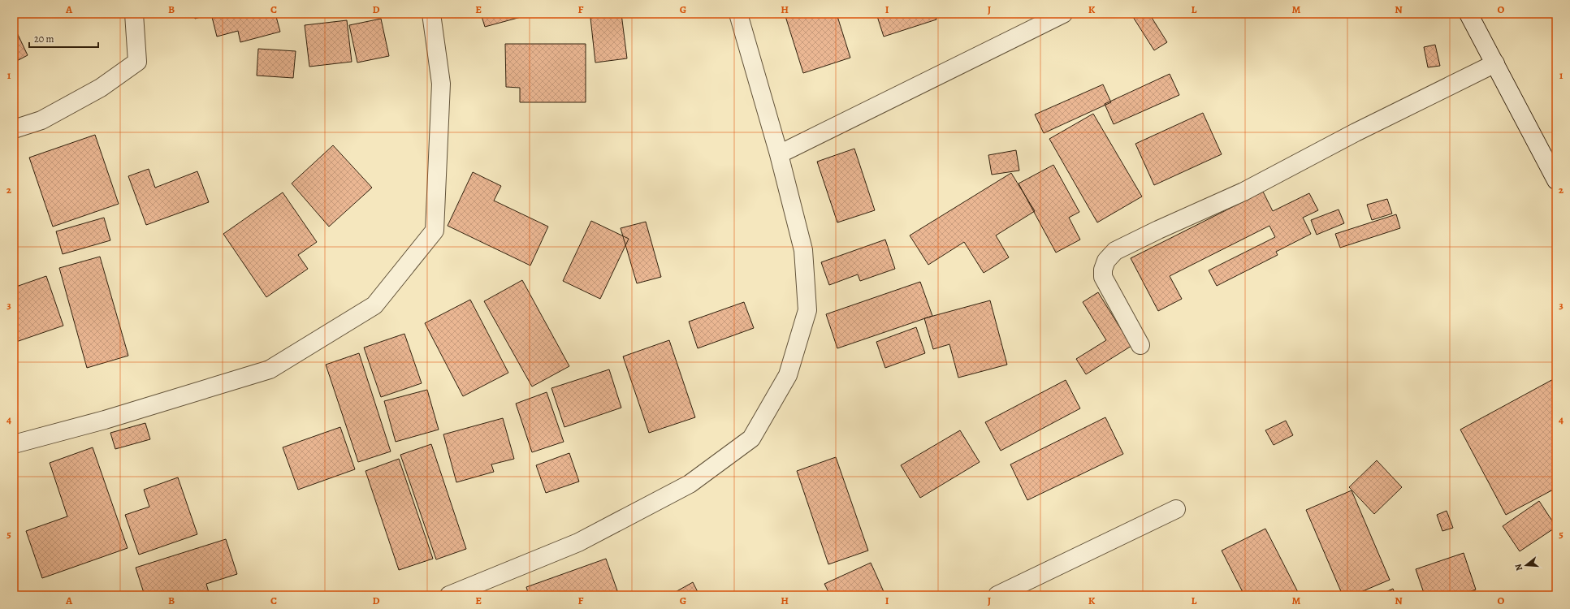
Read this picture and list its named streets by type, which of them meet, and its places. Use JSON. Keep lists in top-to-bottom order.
{
  "scale_bar": "20 m",
  "north": "left",
  "grid": {
    "columns": [
      "A",
      "B",
      "C",
      "D",
      "E",
      "F",
      "G",
      "H",
      "I",
      "J",
      "K",
      "L",
      "M",
      "N",
      "O"
    ],
    "rows": [
      "1",
      "2",
      "3",
      "4",
      "5"
    ]
  }
}
